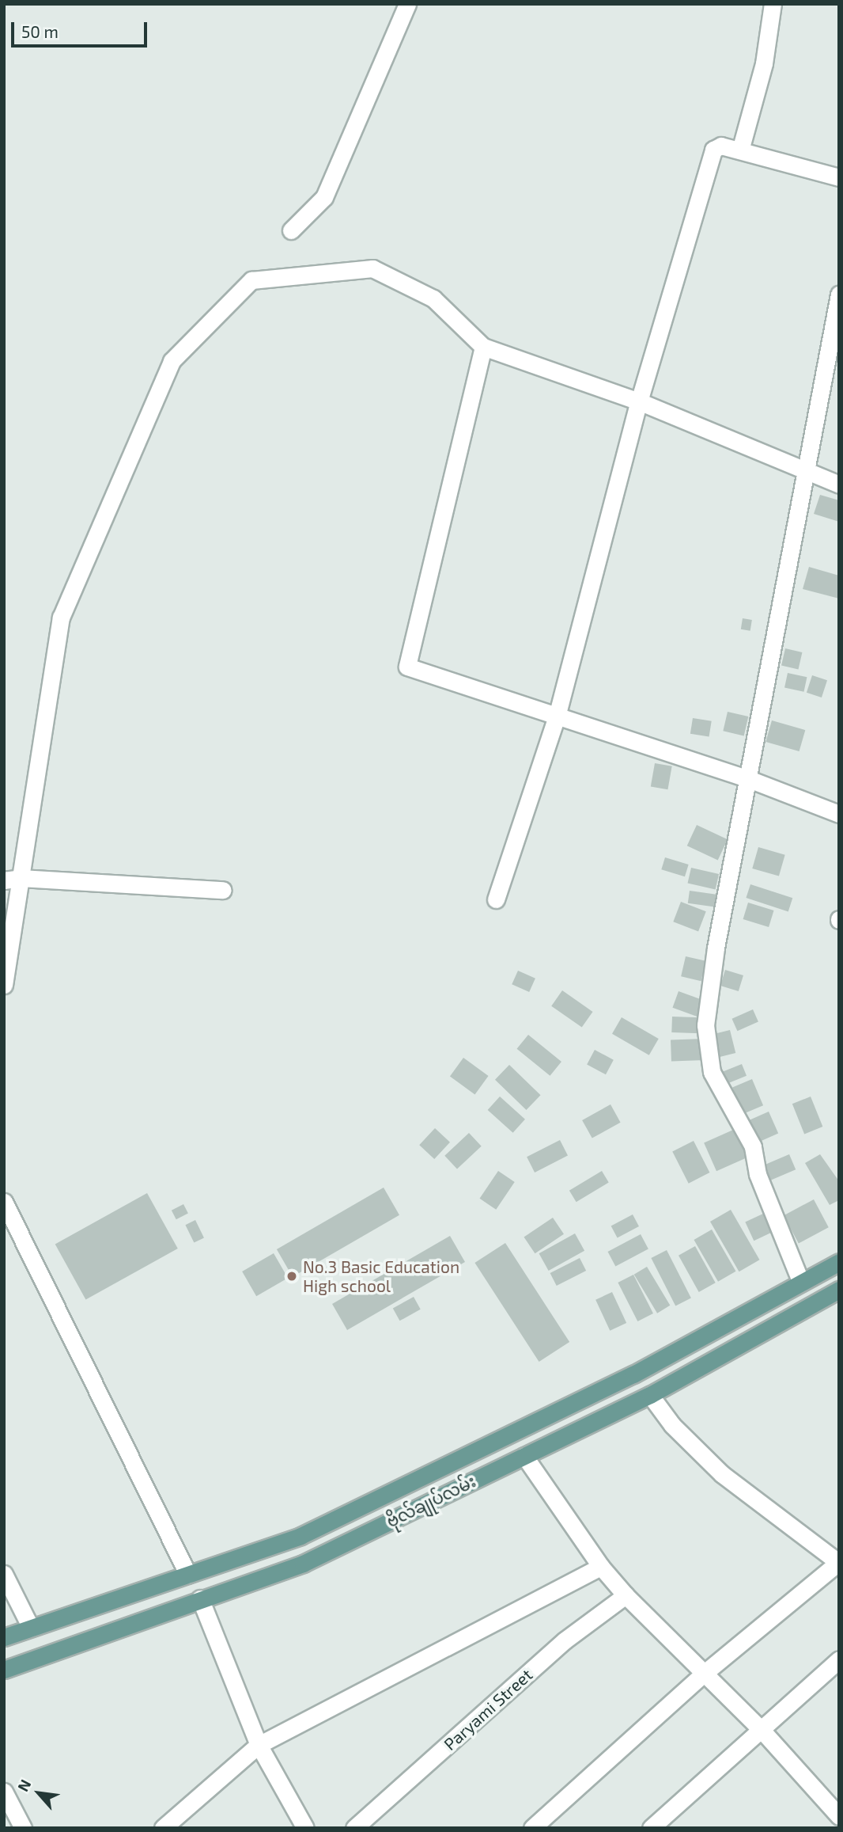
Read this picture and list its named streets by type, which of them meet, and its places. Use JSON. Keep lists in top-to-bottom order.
{
  "streets": {
    "main road": ["ဗိုလ်ချုပ်လမ်း"],
    "street": ["Paryami Street"]
  },
  "places": ["No.3 Basic Education High school"],
  "scale_bar": "50 m",
  "north": "top left"
}
